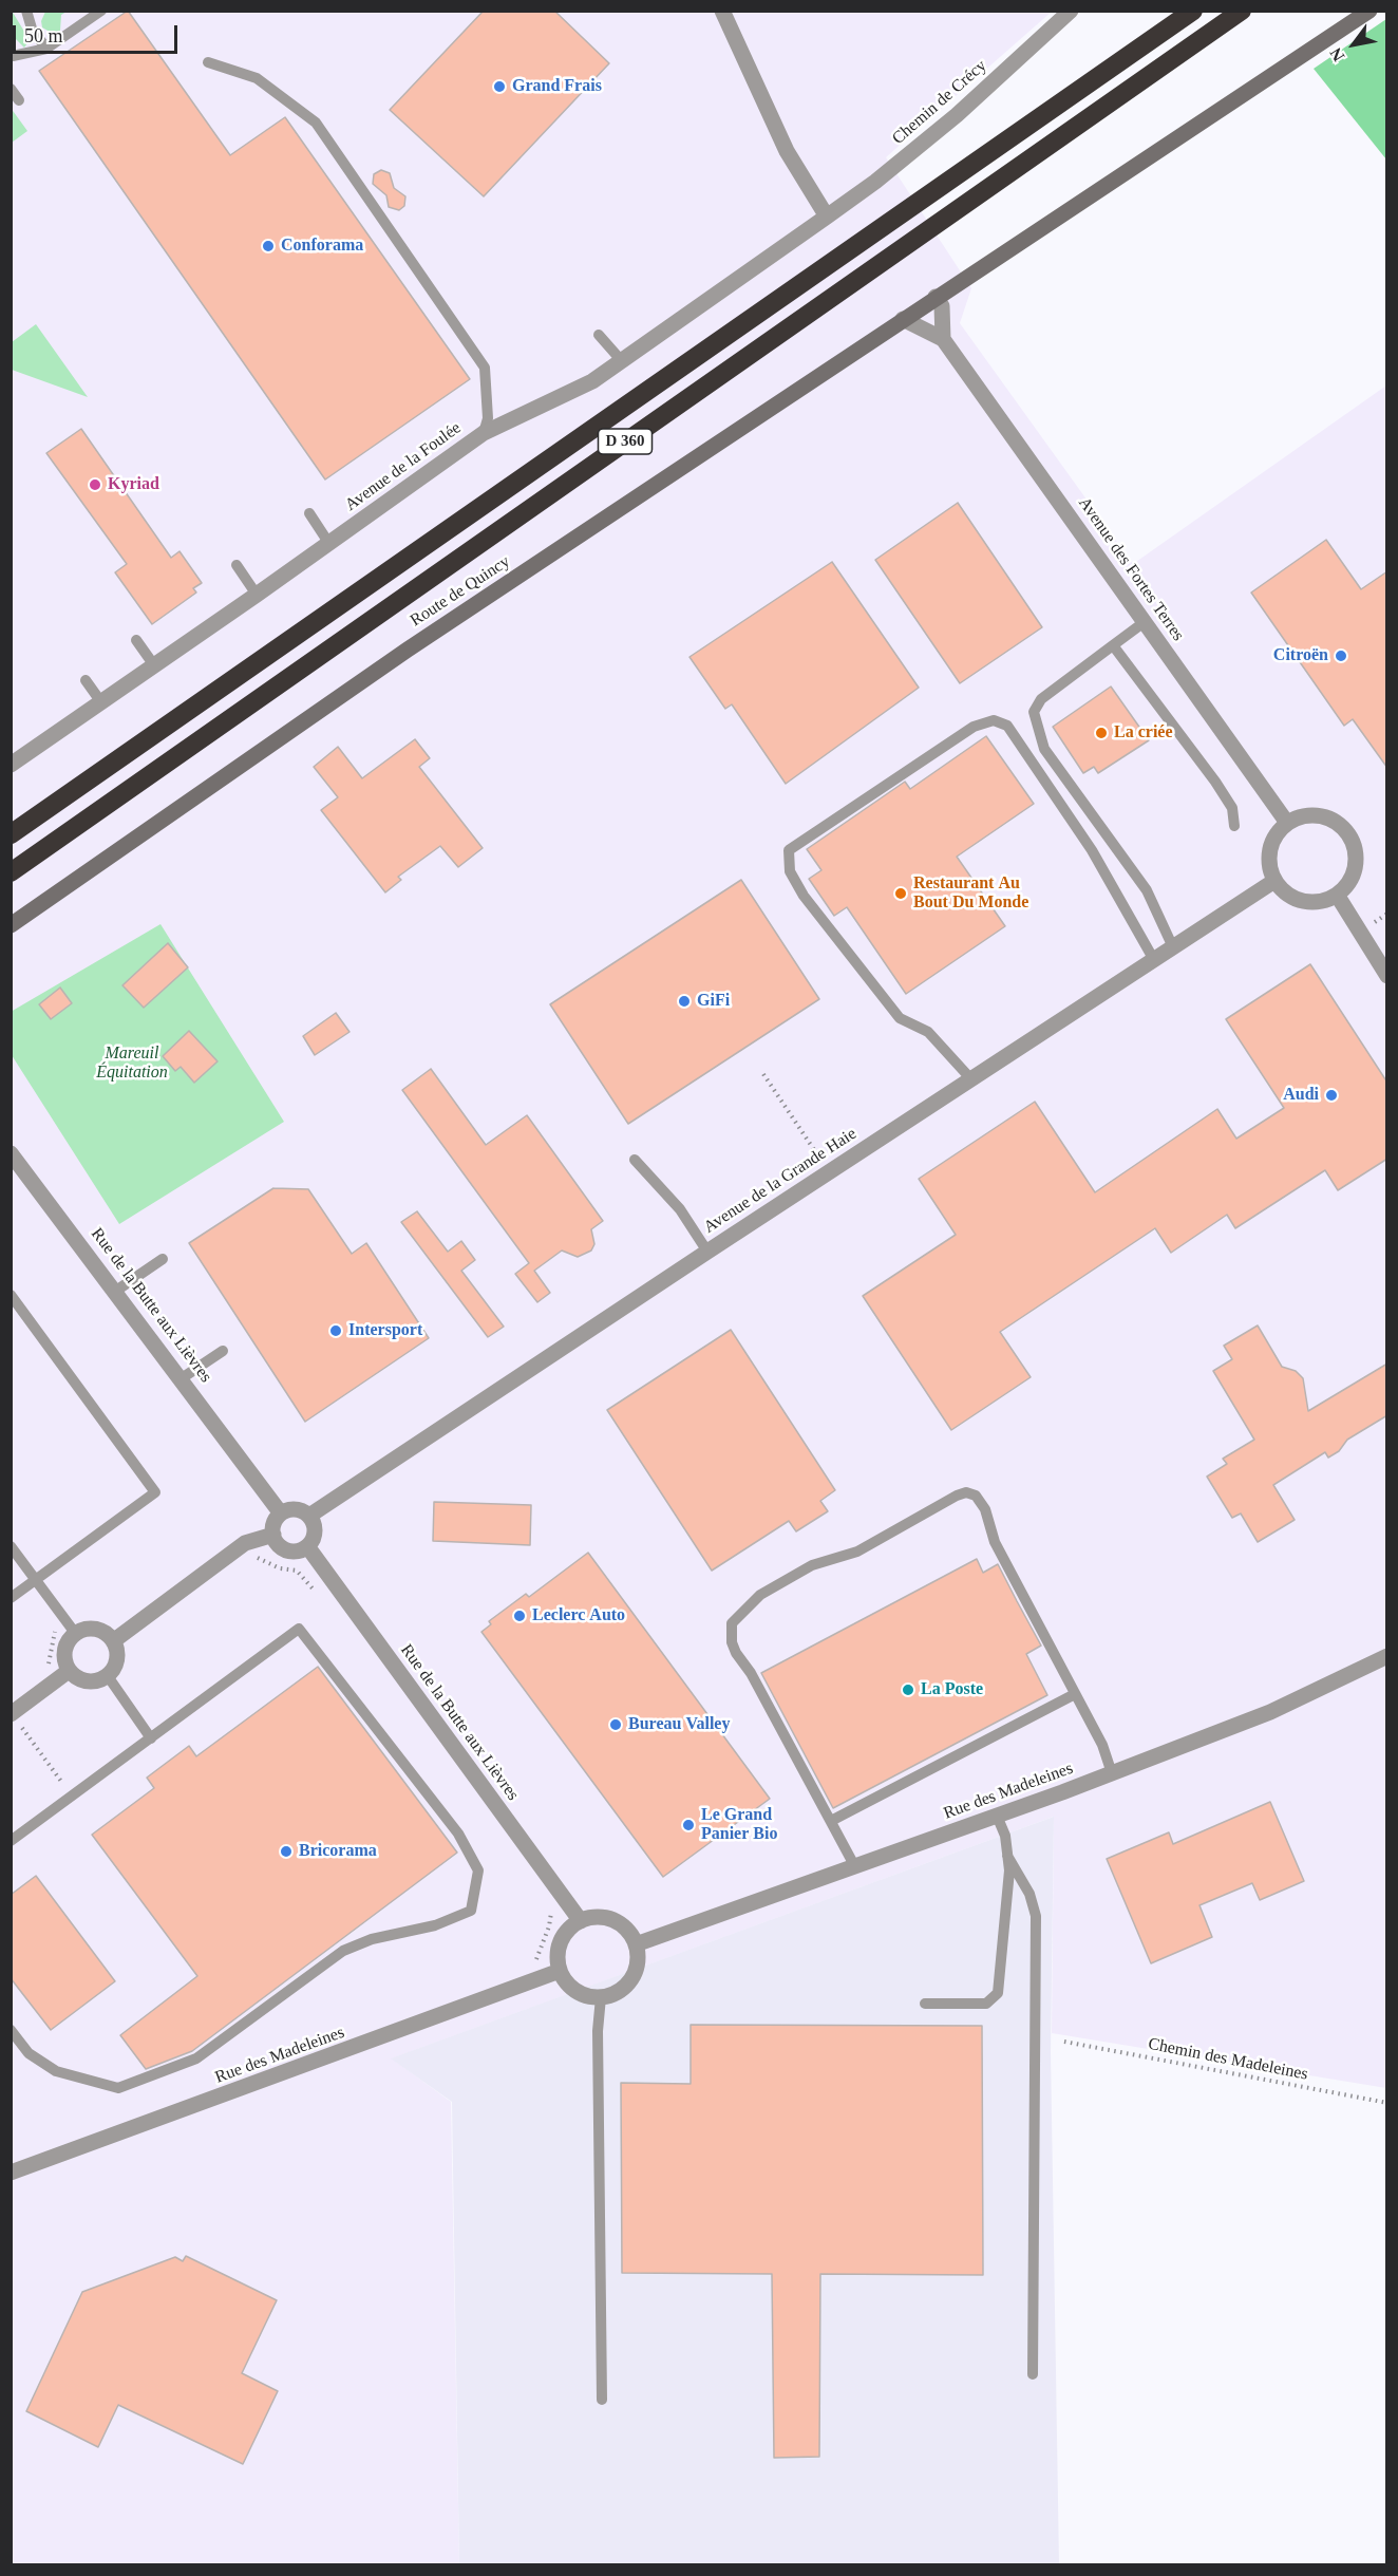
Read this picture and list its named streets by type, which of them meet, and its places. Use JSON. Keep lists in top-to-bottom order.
{
  "streets": {
    "highway": ["D 360"],
    "street": [
      "Chemin de Crécy",
      "Avenue de la Foulée",
      "Avenue des Fortes Terres",
      "Route de Quincy",
      "Avenue de la Grande Haie",
      "Rue de la Butte aux Lièvres",
      "Rue des Madeleines"
    ],
    "path": ["Chemin des Madeleines"]
  },
  "crossings": [
    ["Chemin de Crécy", "Avenue de la Foulée"],
    ["Avenue des Fortes Terres", "Route de Quincy"],
    ["Avenue des Fortes Terres", "Avenue de la Grande Haie"],
    ["Avenue de la Grande Haie", "Rue de la Butte aux Lièvres"],
    ["Rue de la Butte aux Lièvres", "Rue des Madeleines"]
  ],
  "parks": ["Mareuil Équitation"],
  "places": [
    "Grand Frais",
    "Conforama",
    "Kyriad",
    "Citroën",
    "La criée",
    "Restaurant Au Bout Du Monde",
    "GiFi",
    "Audi",
    "Intersport",
    "Leclerc Auto",
    "La Poste",
    "Bureau Valley",
    "Le Grand Panier Bio",
    "Bricorama"
  ],
  "scale_bar": "50 m",
  "north": "bottom left"
}
